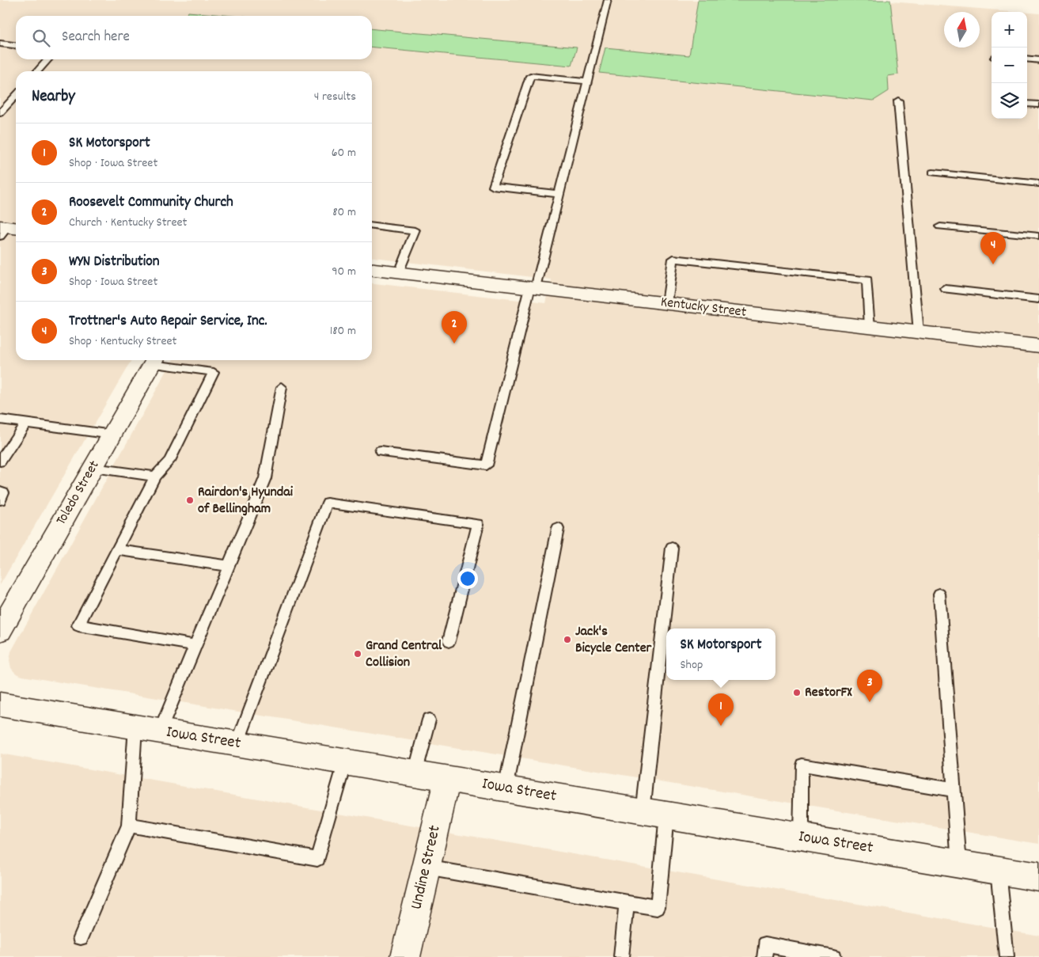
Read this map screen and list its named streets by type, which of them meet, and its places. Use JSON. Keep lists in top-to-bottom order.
{
  "streets": {
    "street": [
      "Kentucky Street",
      "Toledo Street",
      "Iowa Street",
      "Undine Street"
    ]
  },
  "crossings": [
    ["Iowa Street", "Undine Street"]
  ],
  "places": [
    "Rairdon's Hyundai of Bellingham",
    "Jack's Bicycle Center",
    "Grand Central Collision",
    "RestorFX"
  ],
  "north": "top",
  "page": {
    "map_buttons": ["+", "−"],
    "search": "Search here",
    "heading": ["Nearby", "4 results"],
    "list": [
      {
        "mark": "1",
        "name": "SK Motorsport",
        "note": "Shop · Iowa Street",
        "value": "60 m"
      },
      {
        "mark": "2",
        "name": "Roosevelt Community Church",
        "note": "Church · Kentucky Street",
        "value": "80 m"
      },
      {
        "mark": "3",
        "name": "WYN Distribution",
        "note": "Shop · Iowa Street",
        "value": "90 m"
      },
      {
        "mark": "4",
        "name": "Trottner's Auto Repair Service, Inc.",
        "note": "Shop · Kentucky Street",
        "value": "180 m"
      }
    ],
    "pins": [
      "4",
      "2",
      "3",
      "1"
    ],
    "popup": ["SK Motorsport", "Shop"]
  }
}
